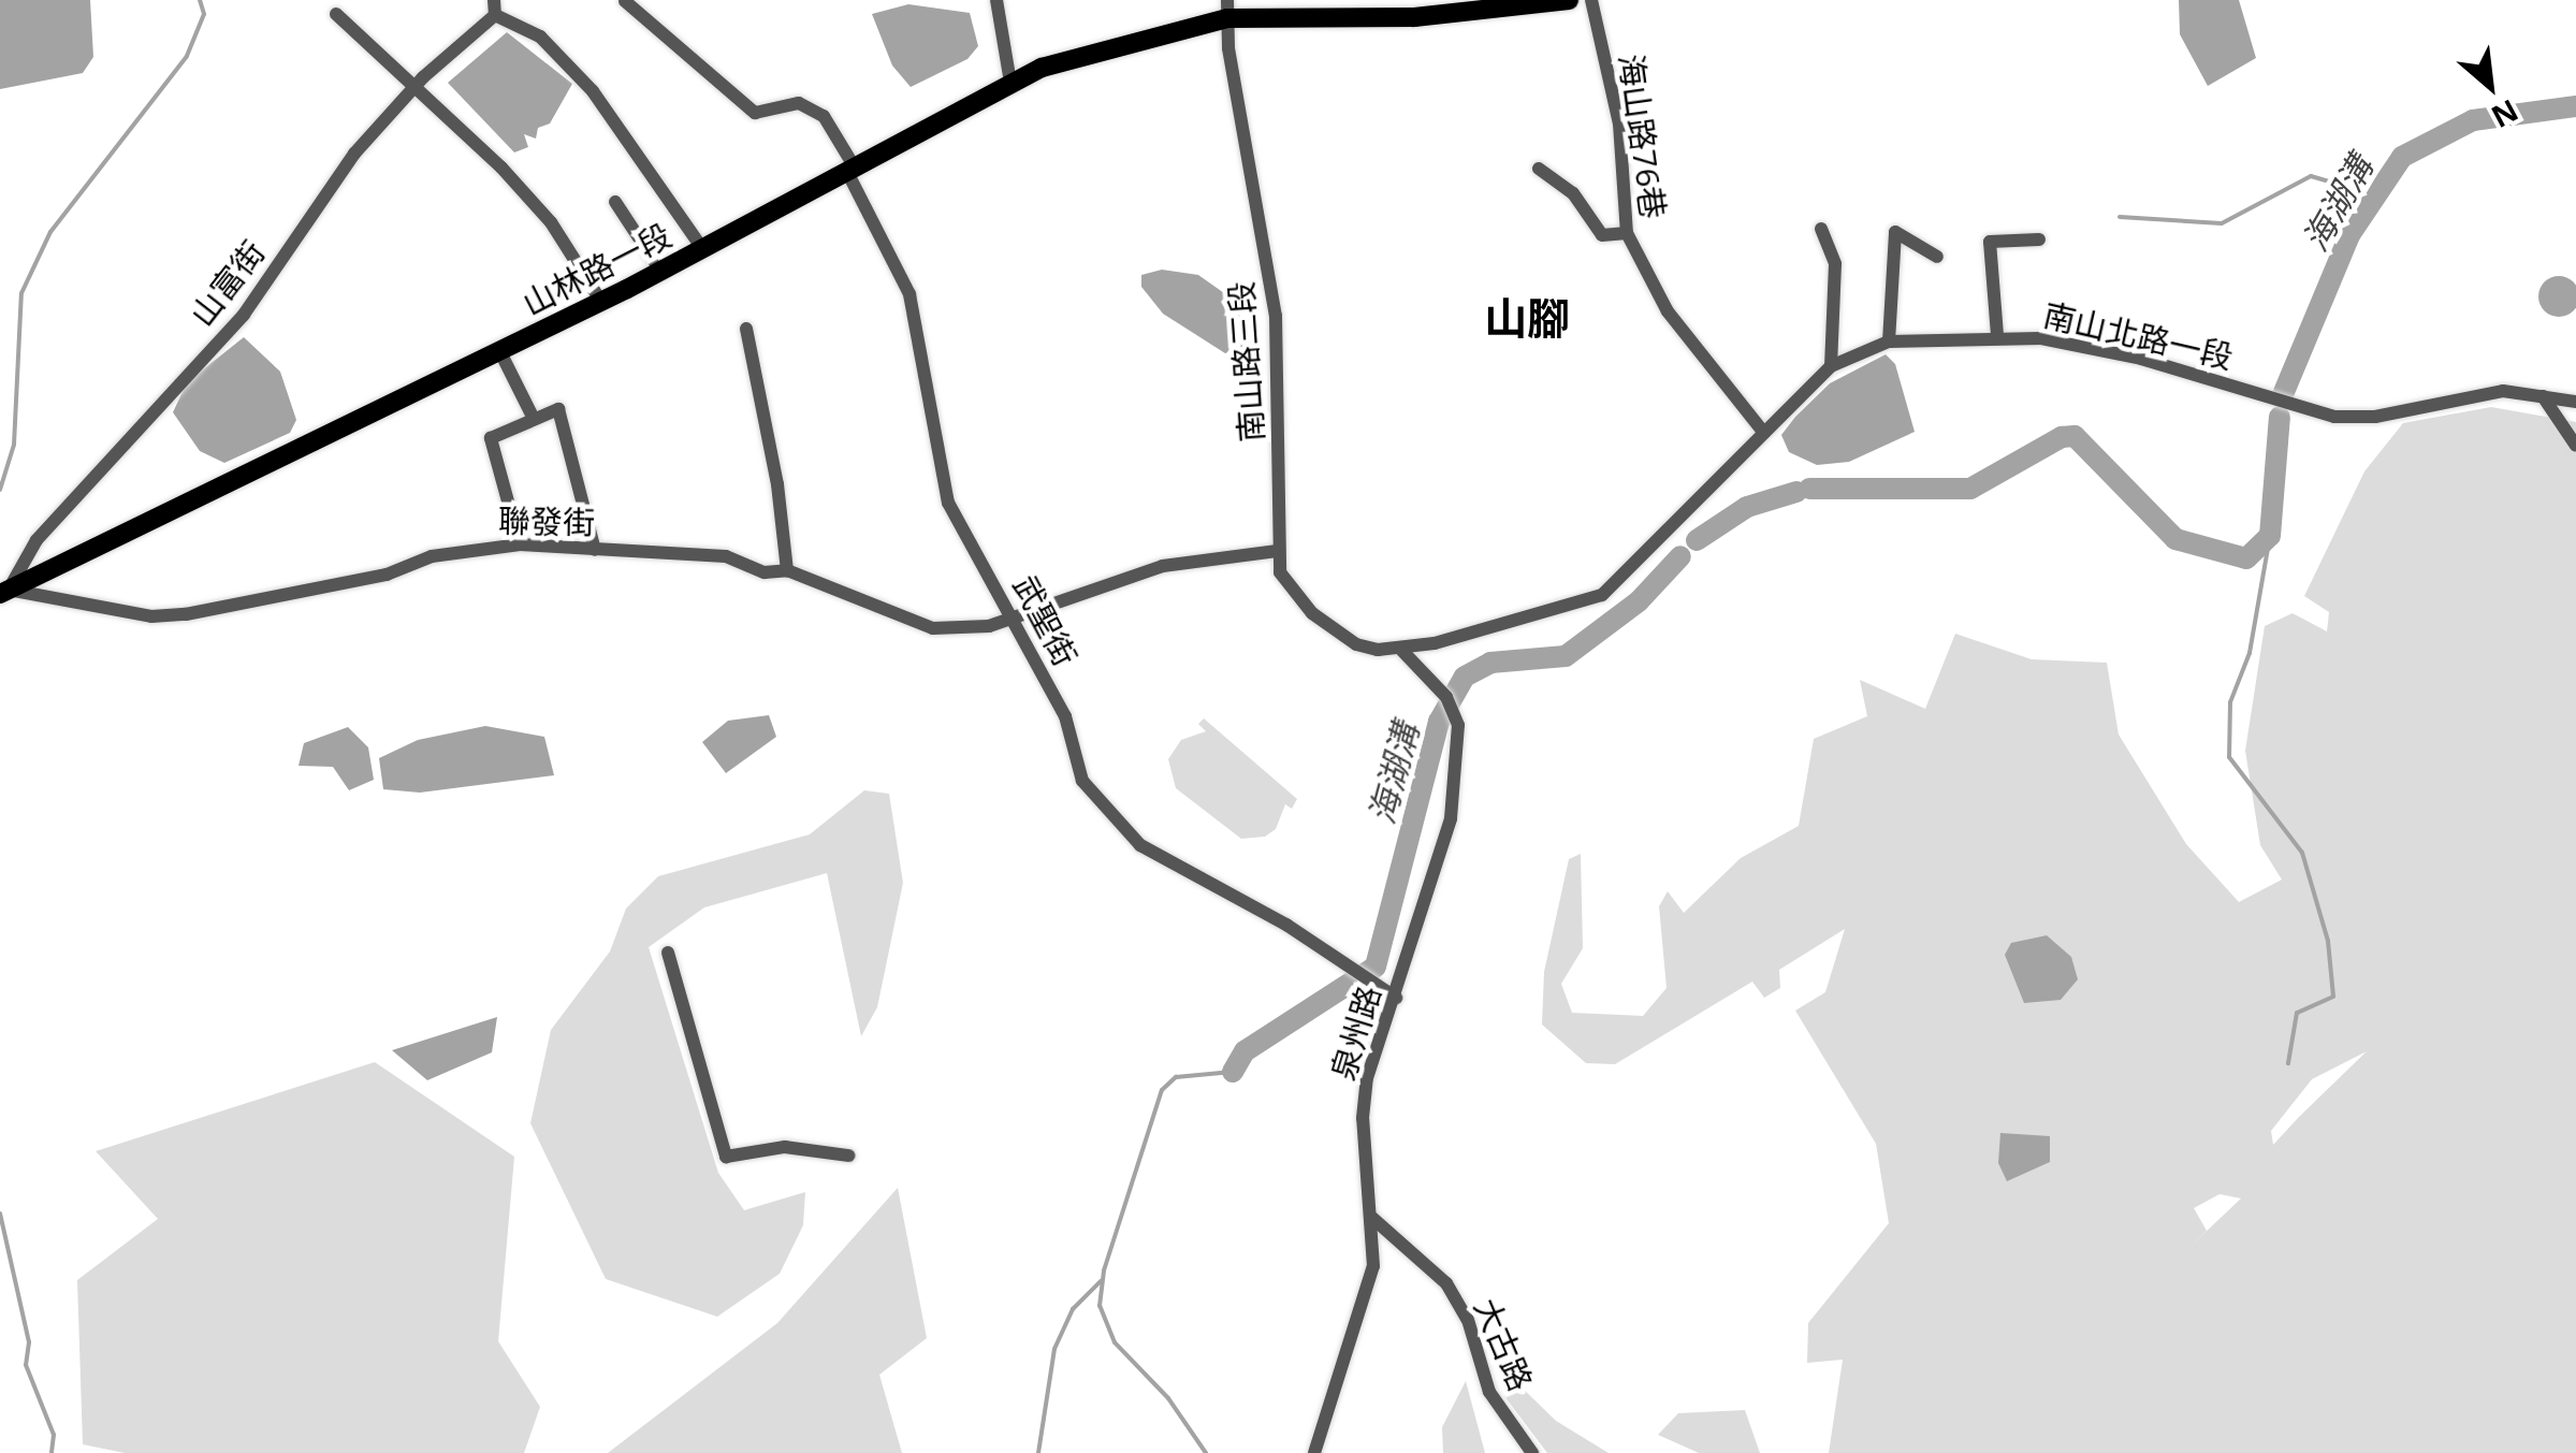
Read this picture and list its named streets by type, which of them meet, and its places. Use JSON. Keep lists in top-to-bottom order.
{
  "streets": {
    "main road": ["山林路一段"],
    "street": [
      "海山路76巷",
      "山富街",
      "南山北路一段",
      "南山路三段",
      "聯發街",
      "武聖街",
      "泉州路",
      "大古路"
    ]
  },
  "crossings": [
    ["海山路76巷", "南山北路一段"],
    ["山林路一段", "山富街"],
    ["山林路一段", "南山路三段"],
    ["山林路一段", "聯發街"],
    ["山林路一段", "武聖街"],
    ["山富街", "聯發街"],
    ["南山北路一段", "南山路三段"],
    ["南山北路一段", "泉州路"],
    ["南山路三段", "聯發街"],
    ["南山路三段", "泉州路"],
    ["聯發街", "武聖街"],
    ["武聖街", "泉州路"],
    ["泉州路", "大古路"]
  ],
  "districts": ["山腳"],
  "water": ["海湖溝"],
  "north": "bottom right"
}
